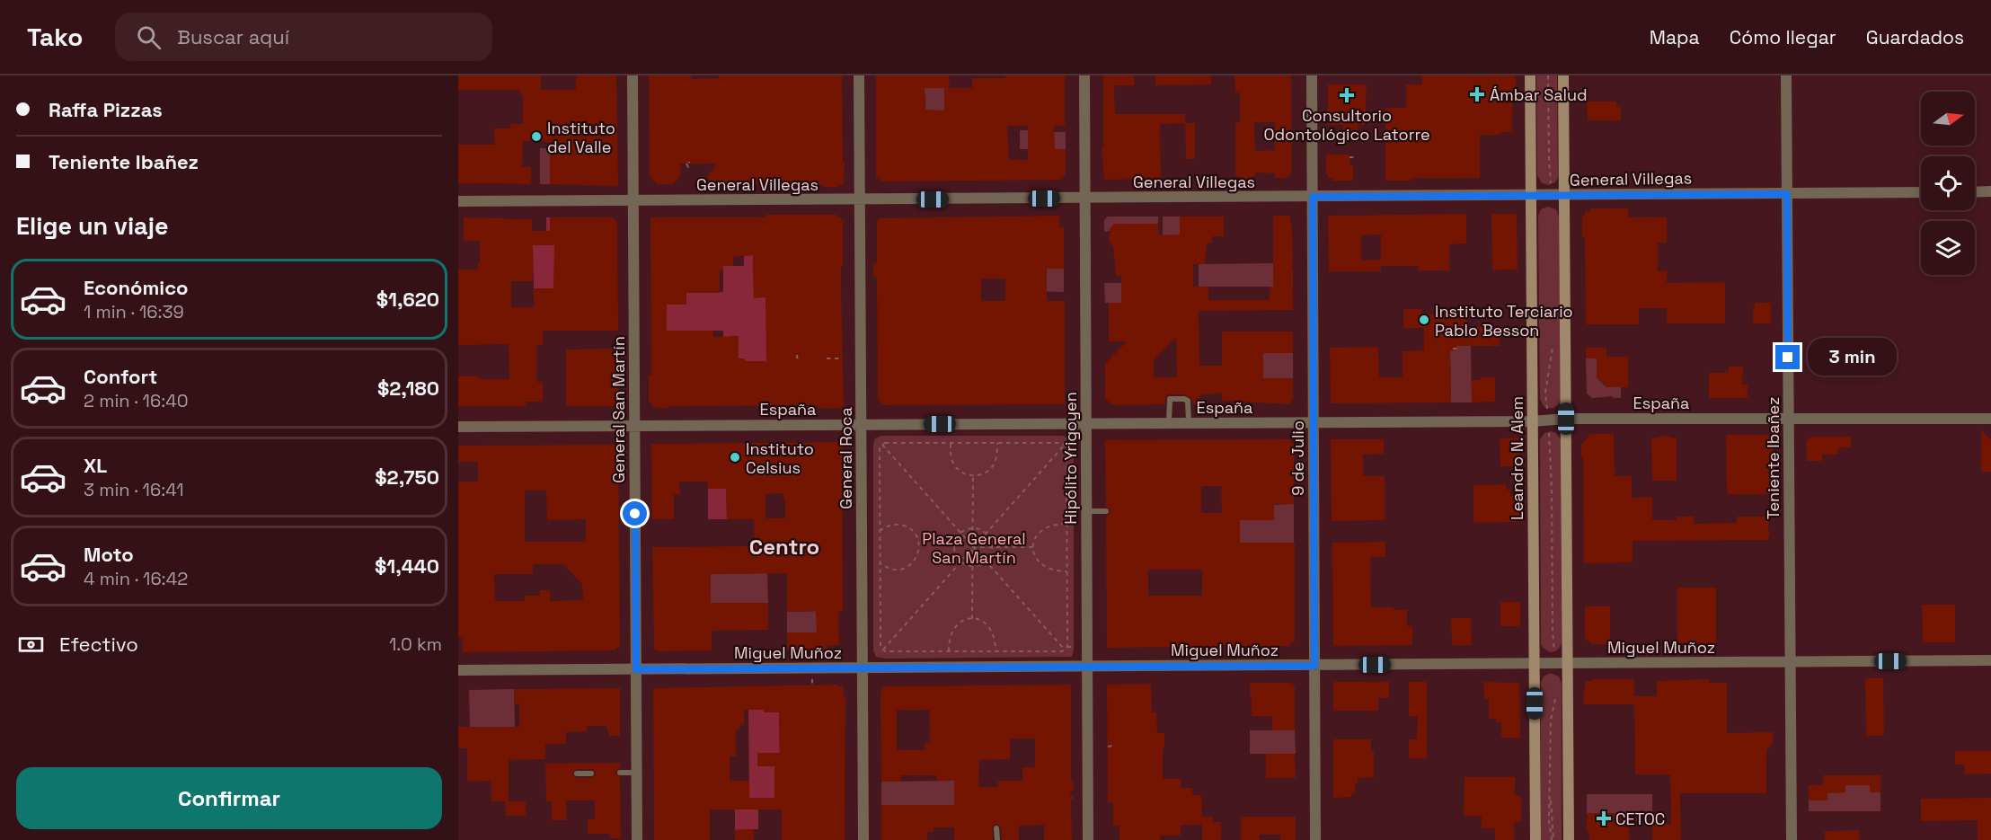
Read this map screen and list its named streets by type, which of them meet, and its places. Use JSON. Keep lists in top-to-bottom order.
{
  "streets": {
    "main road": ["Leandro N. Alem"],
    "street": [
      "General Villegas",
      "España",
      "General San Martín",
      "General Roca",
      "Hipólito Yrigoyen",
      "9 de Julio",
      "Teniente Ibañez",
      "Miguel Muñoz"
    ]
  },
  "crossings": [
    ["General Villegas", "General San Martín"],
    ["General Villegas", "General Roca"],
    ["General Villegas", "Hipólito Yrigoyen"],
    ["General Villegas", "9 de Julio"],
    ["General Villegas", "Leandro N. Alem"],
    ["General Villegas", "Teniente Ibañez"],
    ["España", "General San Martín"],
    ["España", "General Roca"],
    ["España", "Hipólito Yrigoyen"],
    ["España", "9 de Julio"],
    ["España", "Leandro N. Alem"],
    ["España", "Teniente Ibañez"],
    ["General San Martín", "Miguel Muñoz"],
    ["General Roca", "Miguel Muñoz"],
    ["Hipólito Yrigoyen", "Miguel Muñoz"],
    ["9 de Julio", "Miguel Muñoz"],
    ["Leandro N. Alem", "Miguel Muñoz"],
    ["Teniente Ibañez", "Miguel Muñoz"]
  ],
  "districts": ["Centro"],
  "parks": ["Plaza General San Martín"],
  "places": {
    "health": ["Ámbar Salud", "Consultorio Odontológico Latorre", "CETOC"],
    "other": ["Instituto del Valle", "Instituto Terciario Pablo Besson", "Instituto Celsius"]
  },
  "north": "right",
  "page": {
    "header": "Tako",
    "search": "Buscar aquí",
    "nav": ["Mapa", "Cómo llegar", "Guardados"],
    "banner": ["Raffa Pizzas", "Teniente Ibañez"],
    "heading": "Elige un viaje",
    "list": [
      {
        "name": "Económico",
        "note": "1 min · 16:39",
        "value": "$1,620"
      },
      {
        "name": "Confort",
        "note": "2 min · 16:40",
        "value": "$2,180"
      },
      {
        "name": "XL",
        "note": "3 min · 16:41",
        "value": "$2,750"
      },
      {
        "name": "Moto",
        "note": "4 min · 16:42",
        "value": "$1,440"
      }
    ],
    "bubble": "3 min",
    "pay": ["Efectivo", "1.0 km"],
    "buttons": "Confirmar"
  }
}
